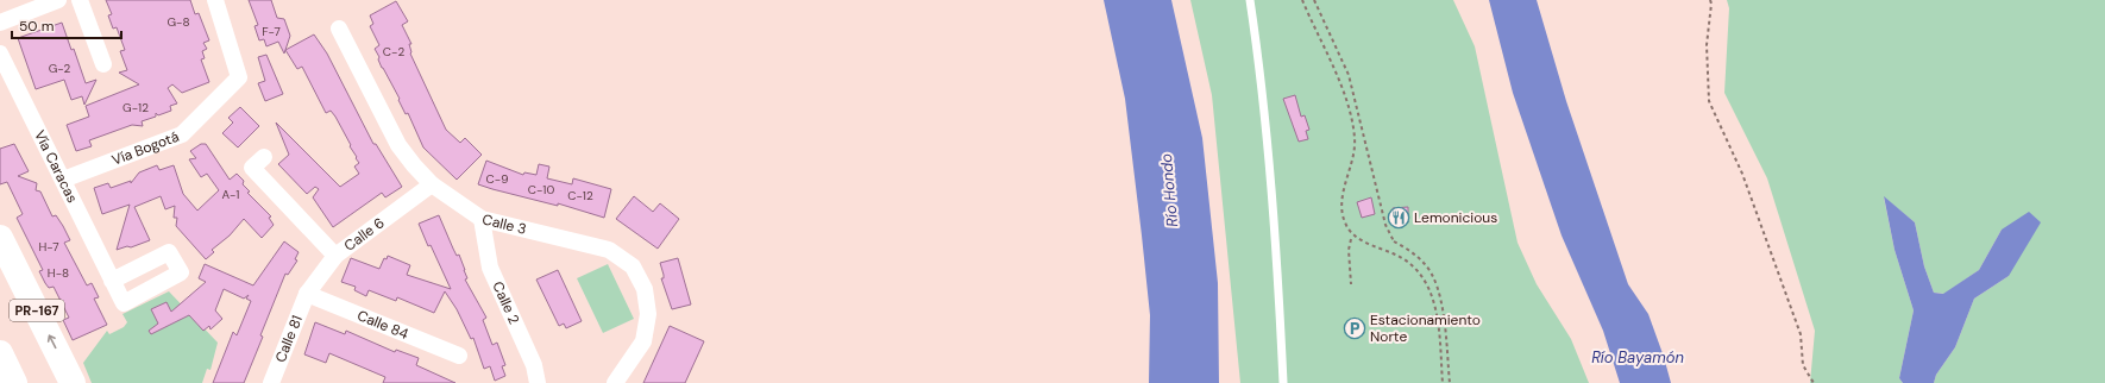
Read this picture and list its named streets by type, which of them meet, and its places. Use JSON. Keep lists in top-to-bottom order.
{
  "streets": {
    "main road": ["PR-167"],
    "street": [
      "Vía Bogotá",
      "Vía Caracas",
      "Calle 3",
      "Calle 6",
      "Calle 2",
      "Calle 84",
      "Calle 81"
    ]
  },
  "crossings": [
    ["Vía Bogotá", "Vía Caracas"],
    ["Calle 3", "Calle 6"],
    ["Calle 3", "Calle 2"],
    ["Calle 6", "Calle 84"],
    ["Calle 6", "Calle 81"],
    ["Calle 84", "Calle 81"]
  ],
  "water": ["Río Hondo", "Río Bayamón"],
  "places": {
    "restaurant": ["Lemonicious"],
    "parking": ["Estacionamiento Norte"]
  },
  "house_numbers": [
    "G-8",
    "F-7",
    "C-2",
    "G-2",
    "G-12",
    "C-9",
    "C-10",
    "A-1",
    "C-12",
    "H-7",
    "H-8"
  ],
  "scale_bar": "50 m"
}
